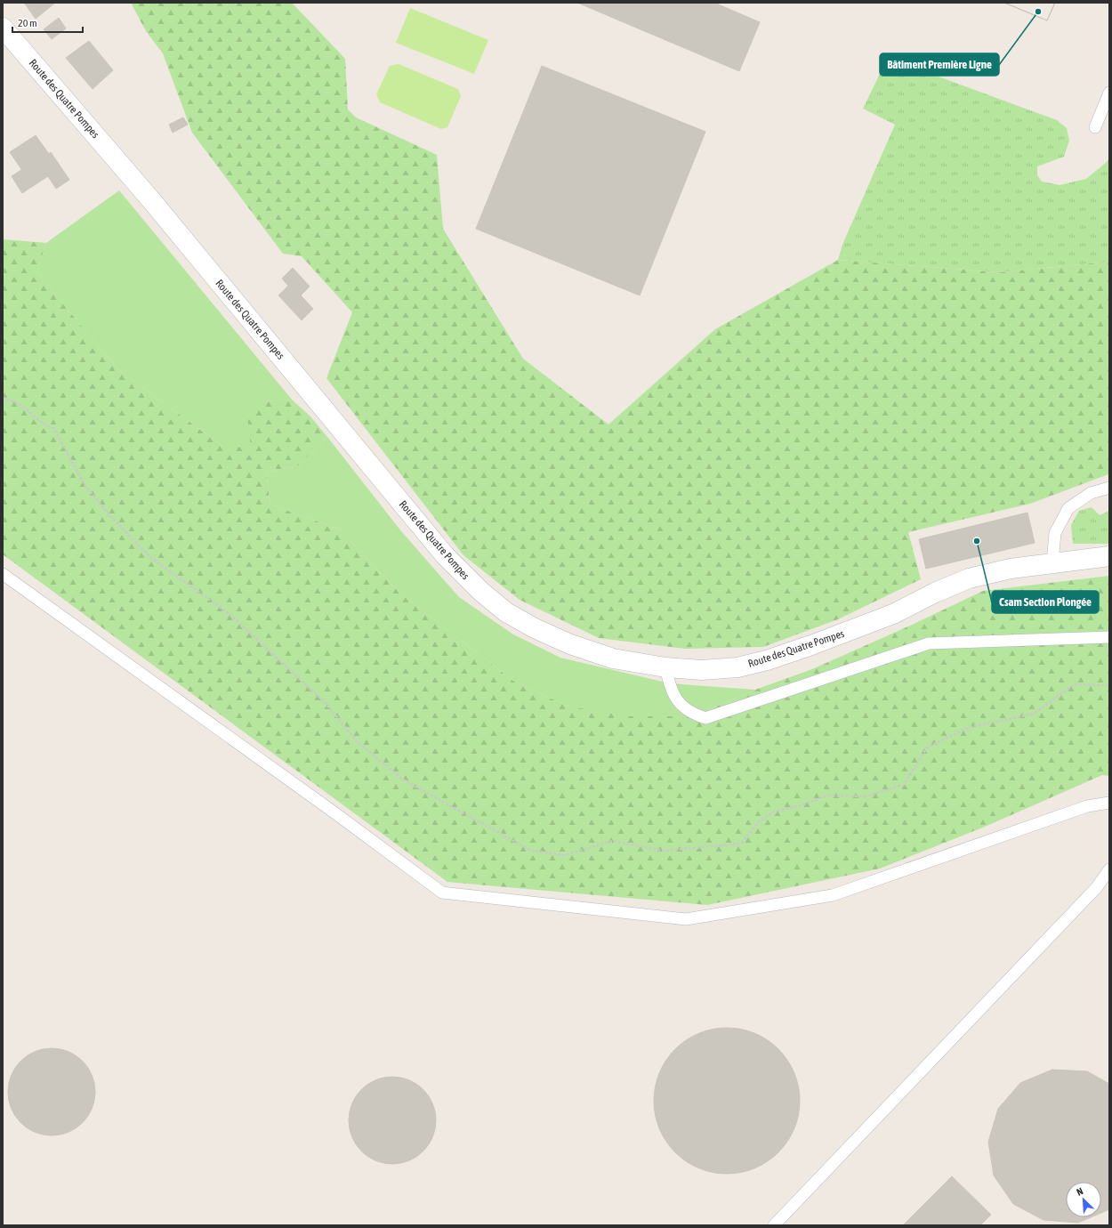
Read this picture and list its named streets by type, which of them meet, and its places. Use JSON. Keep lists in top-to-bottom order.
{
  "streets": {
    "street": ["Route des Quatre Pompes"]
  },
  "places": ["Bâtiment Première Ligne", "Csam Section Plongée"],
  "scale_bar": "20 m",
  "north": "top left"
}
